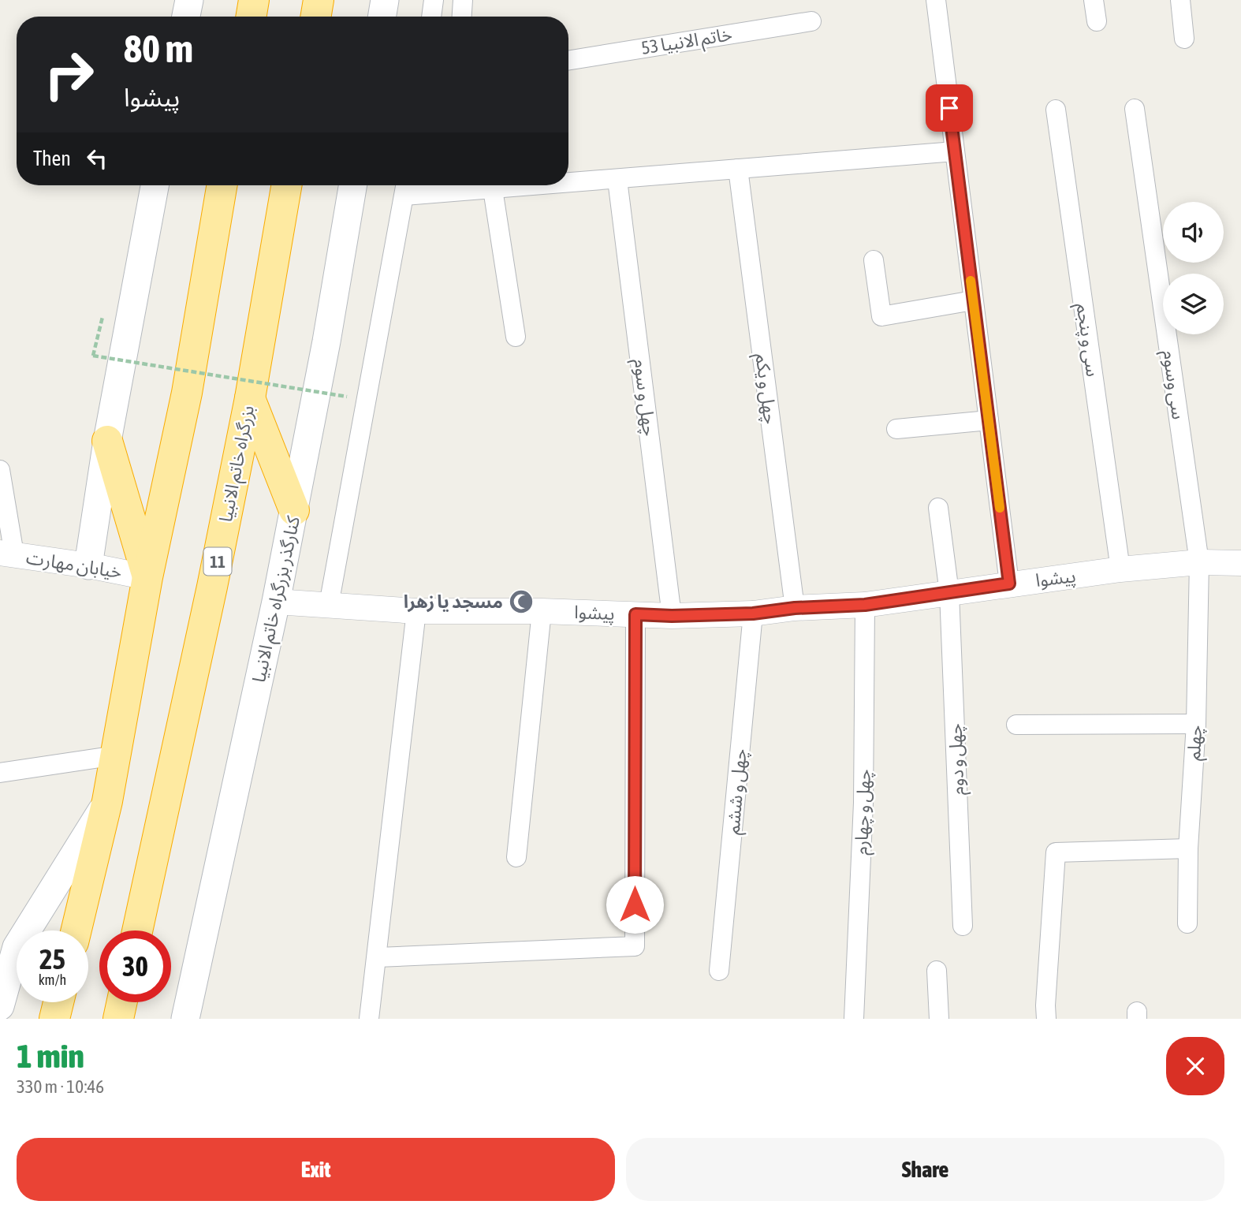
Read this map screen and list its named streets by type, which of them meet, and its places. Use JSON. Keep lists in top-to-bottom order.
{
  "streets": {
    "highway": ["بزرگراه خاتم الانبیا", "11"],
    "main road": ["کنارگذر بزرگراه خاتم الانبیا"],
    "street": [
      "خاتم الانبیا 53",
      "سی و پنجم",
      "سی وسوم",
      "چهل و یکم",
      "چهل و سوم",
      "خیابان مهارت",
      "پیشوا",
      "چهلم",
      "چهل و دوم",
      "چهل و ششم",
      "چهل و چهارم"
    ]
  },
  "crossings": [
    ["سی و پنجم", "پیشوا"],
    ["سی وسوم", "پیشوا"],
    ["سی وسوم", "چهلم"],
    ["چهل و یکم", "پیشوا"],
    ["چهل و سوم", "پیشوا"],
    ["پیشوا", "کنارگذر بزرگراه خاتم الانبیا"],
    ["پیشوا", "چهلم"],
    ["پیشوا", "چهل و دوم"],
    ["پیشوا", "چهل و ششم"],
    ["پیشوا", "چهل و چهارم"]
  ],
  "places": {
    "mosque": ["مسجد یا زهرا"]
  },
  "page": {
    "turn": ["80 m", "پیشوا"],
    "then": "Then",
    "speed": "25 km/h",
    "limit": "30",
    "heading": ["1 min", "330 m · 10:46"],
    "buttons": ["Exit", "Share"]
  }
}
